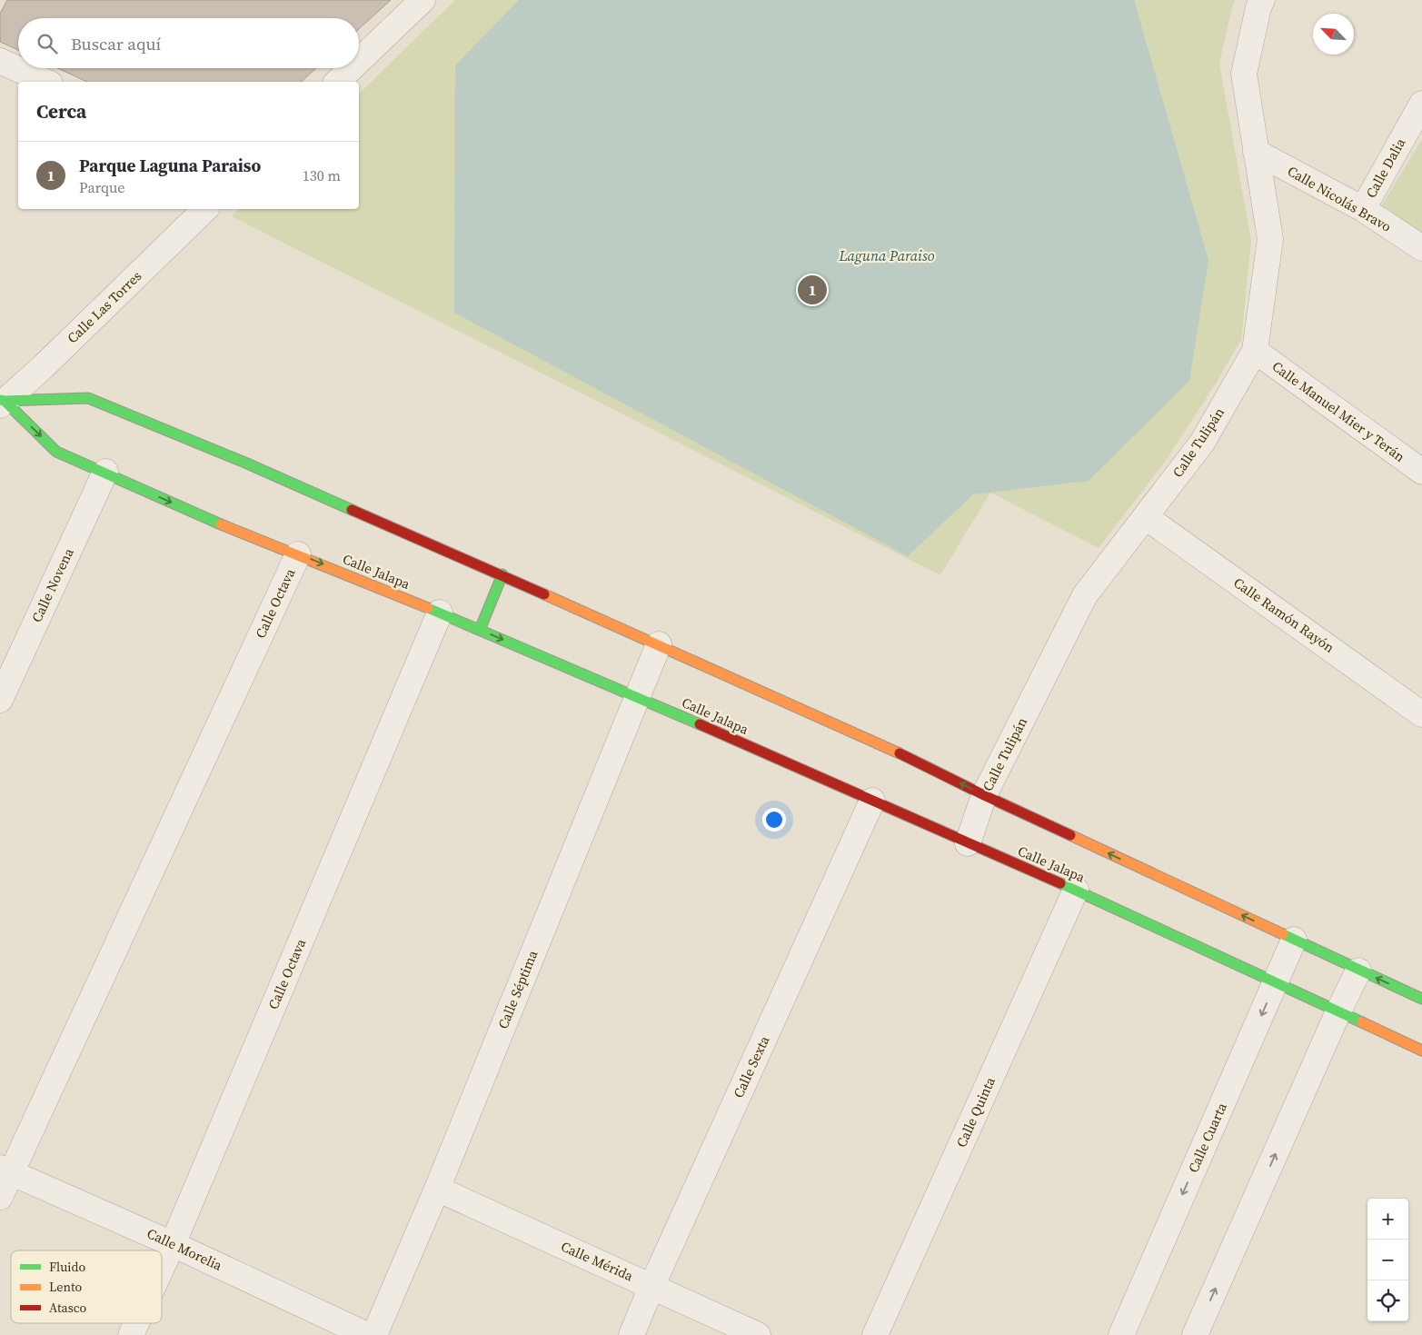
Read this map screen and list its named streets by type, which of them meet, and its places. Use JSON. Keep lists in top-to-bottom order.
{
  "streets": {
    "street": [
      "Calle Dalia",
      "Calle Nicolás Bravo",
      "Calle Las Torres",
      "Calle Manuel Mier y Terán",
      "Calle Tulipán",
      "Calle Jalapa",
      "Calle Novena",
      "Calle Octava",
      "Calle Ramón Rayón",
      "Calle Séptima",
      "Calle Sexta",
      "Calle Quinta",
      "Calle Cuarta",
      "Calle Morelia",
      "Calle Mérida"
    ]
  },
  "crossings": [
    ["Calle Dalia", "Calle Nicolás Bravo"],
    ["Calle Nicolás Bravo", "Calle Tulipán"],
    ["Calle Las Torres", "Calle Jalapa"],
    ["Calle Manuel Mier y Terán", "Calle Tulipán"],
    ["Calle Tulipán", "Calle Jalapa"],
    ["Calle Tulipán", "Calle Ramón Rayón"],
    ["Calle Jalapa", "Calle Novena"],
    ["Calle Jalapa", "Calle Octava"],
    ["Calle Jalapa", "Calle Séptima"],
    ["Calle Jalapa", "Calle Sexta"],
    ["Calle Jalapa", "Calle Quinta"],
    ["Calle Jalapa", "Calle Cuarta"],
    ["Calle Octava", "Calle Morelia"],
    ["Calle Séptima", "Calle Mérida"],
    ["Calle Sexta", "Calle Mérida"]
  ],
  "water": ["Laguna Paraiso"],
  "legend": ["Fluido", "Lento", "Atasco"],
  "north": "top left",
  "page": {
    "search": "Buscar aquí",
    "heading": "Cerca",
    "list": [
      {
        "mark": "1",
        "name": "Parque Laguna Paraiso",
        "note": "Parque",
        "value": "130 m"
      }
    ],
    "pins": "1",
    "map_buttons": ["+", "−"]
  }
}
